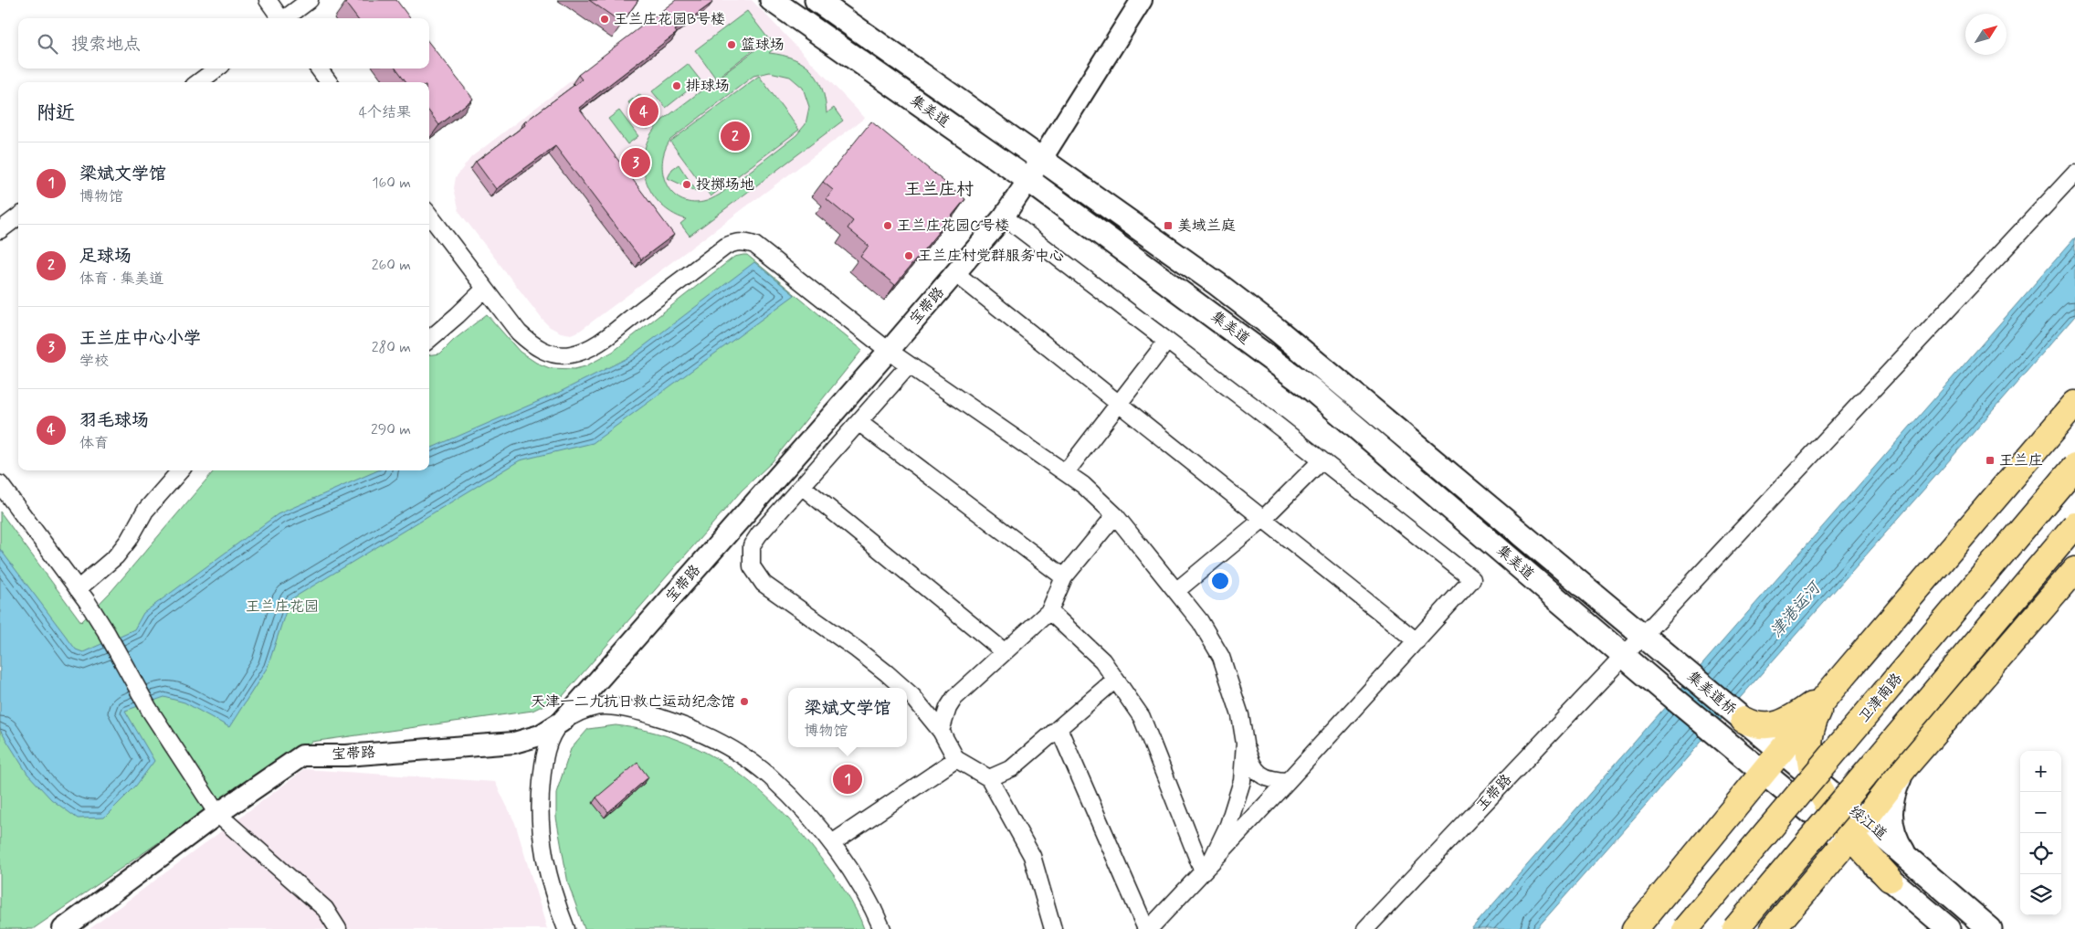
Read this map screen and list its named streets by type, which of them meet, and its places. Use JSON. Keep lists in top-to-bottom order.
{
  "streets": {
    "main road": [
      "集美道",
      "集美道桥",
      "卫津南路",
      "绥江道"
    ],
    "street": ["宝带路", "玉带路"]
  },
  "crossings": [
    ["集美道", "宝带路"],
    ["集美道", "集美道桥"],
    ["集美道", "玉带路"],
    ["集美道桥", "绥江道"]
  ],
  "districts": ["王兰庄村"],
  "water": ["津港运河"],
  "parks": ["王兰庄花园"],
  "places": {
    "other": [
      "王兰庄花园B号楼",
      "篮球场",
      "排球场",
      "投掷场地",
      "王兰庄花园C号楼",
      "王兰庄村党群服务中心",
      "天津一二九抗日救亡运动纪念馆"
    ],
    "transit": ["美域兰庭", "王兰庄"]
  },
  "north": "top right",
  "page": {
    "search": "搜索地点",
    "heading": ["附近", "4个结果"],
    "pins": [
      "4",
      "2",
      "3",
      "1"
    ],
    "list": [
      {
        "mark": "1",
        "name": "梁斌文学馆",
        "note": "博物馆",
        "value": "160 m"
      },
      {
        "mark": "2",
        "name": "足球场",
        "note": "体育 · 集美道",
        "value": "260 m"
      },
      {
        "mark": "3",
        "name": "王兰庄中心小学",
        "note": "学校",
        "value": "280 m"
      },
      {
        "mark": "4",
        "name": "羽毛球场",
        "note": "体育",
        "value": "290 m"
      }
    ],
    "popup": ["梁斌文学馆", "博物馆"],
    "map_buttons": ["+", "−"]
  }
}
